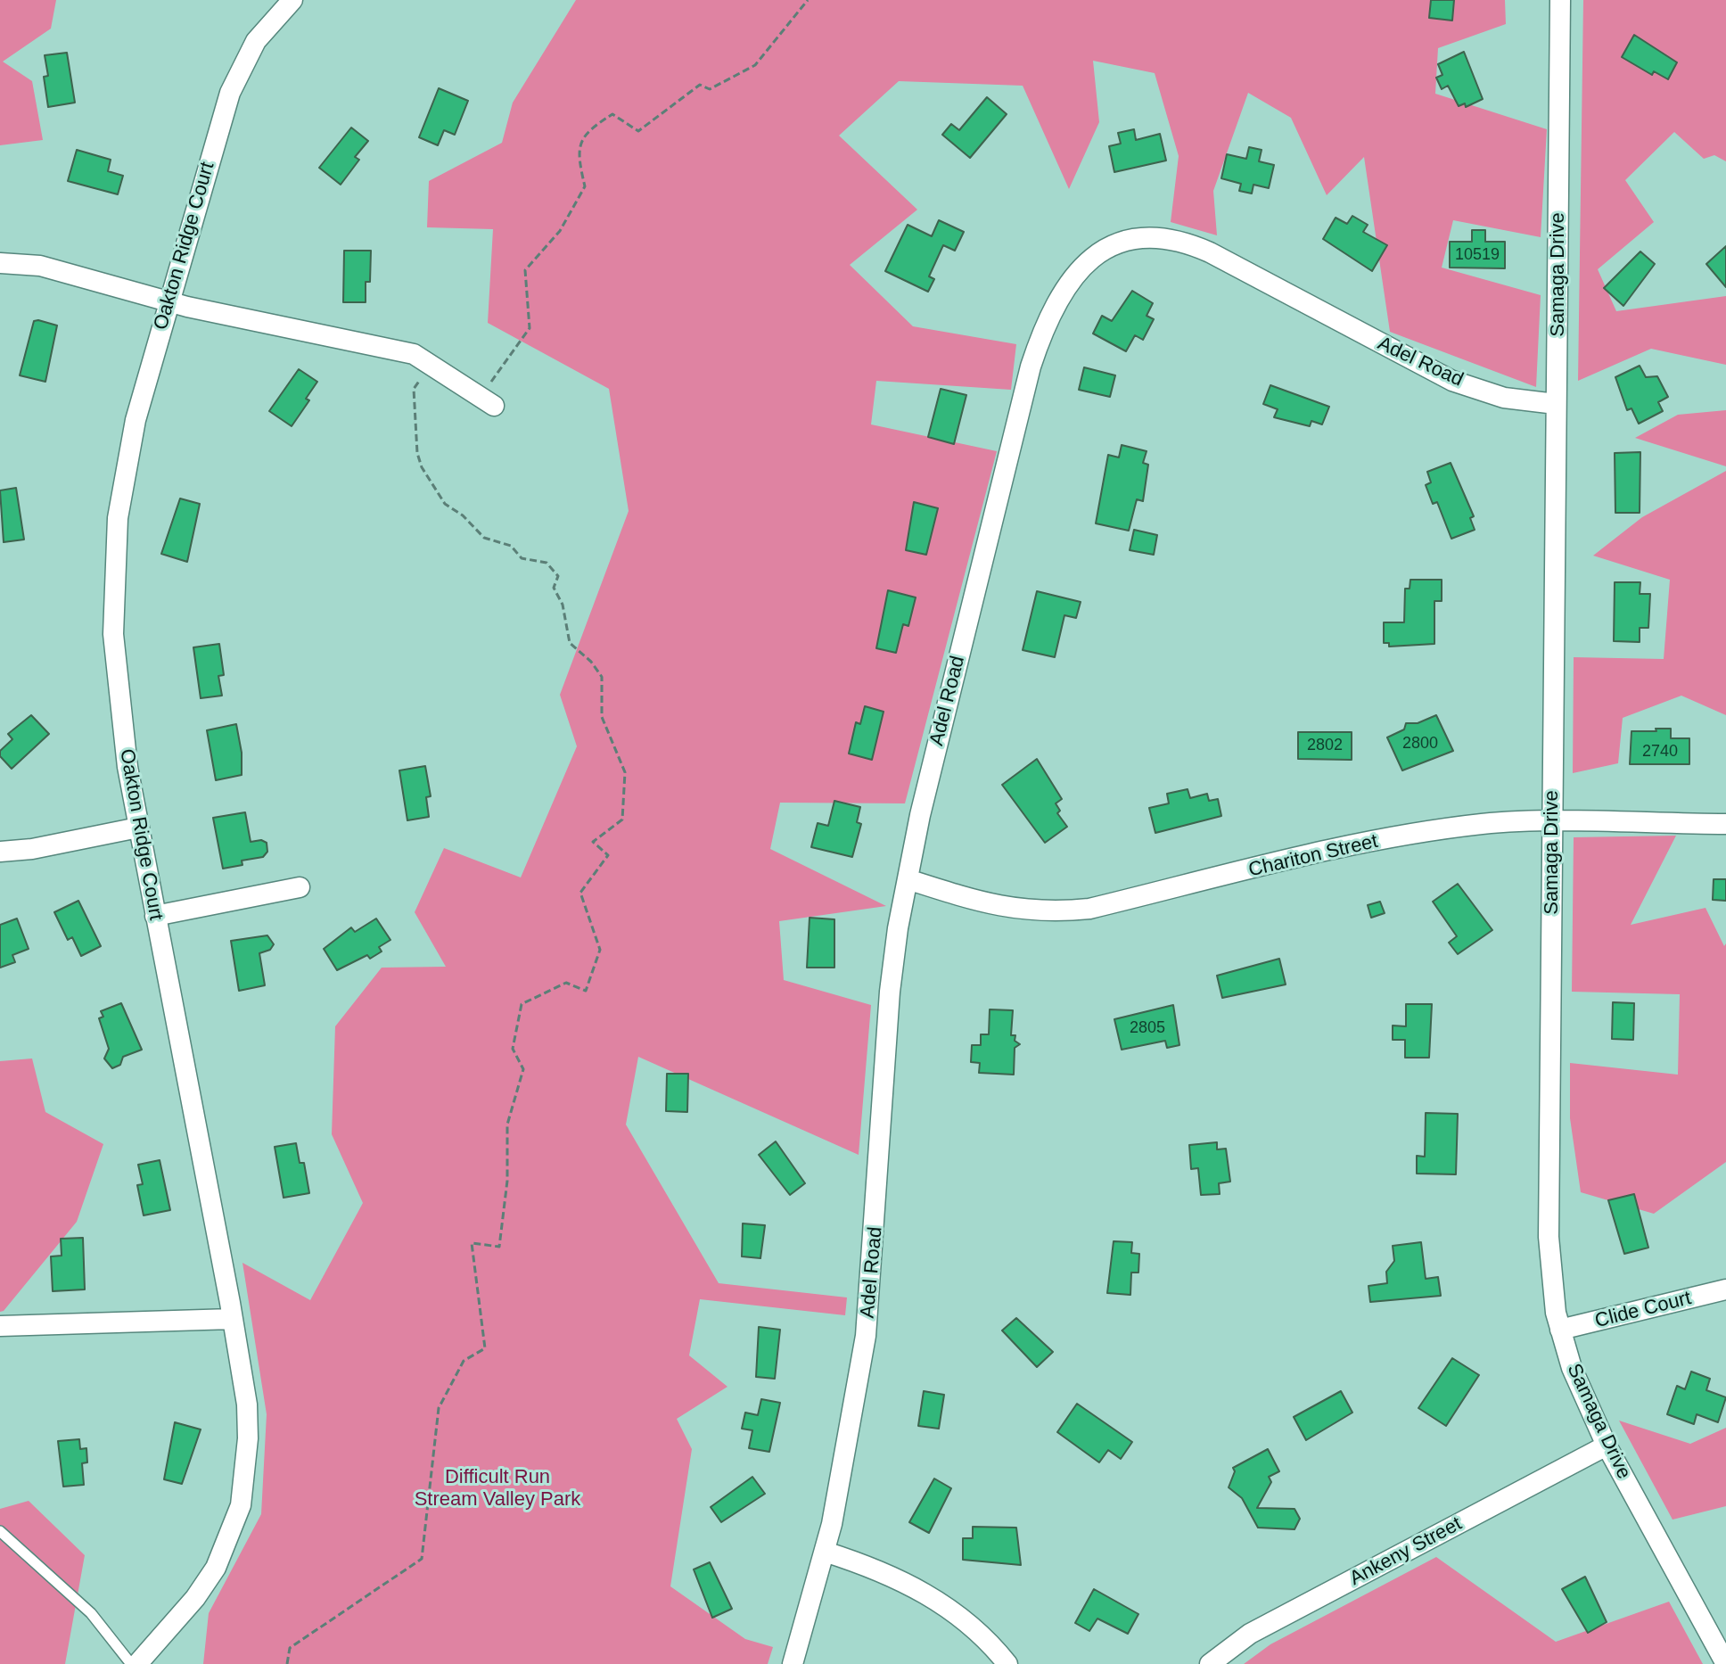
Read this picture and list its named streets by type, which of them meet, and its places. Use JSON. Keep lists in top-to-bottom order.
{
  "streets": {
    "street": [
      "Oakton Ridge Court",
      "Samaga Drive",
      "Adel Road",
      "Chariton Street",
      "Clide Court",
      "Ankeny Street"
    ]
  },
  "crossings": [
    ["Samaga Drive", "Adel Road"],
    ["Samaga Drive", "Chariton Street"],
    ["Samaga Drive", "Clide Court"],
    ["Samaga Drive", "Ankeny Street"],
    ["Adel Road", "Chariton Street"]
  ],
  "parks": ["Difficult Run Stream Valley Park"],
  "house_numbers": [
    "10519",
    "2800",
    "2802",
    "2740",
    "2805"
  ]
}
